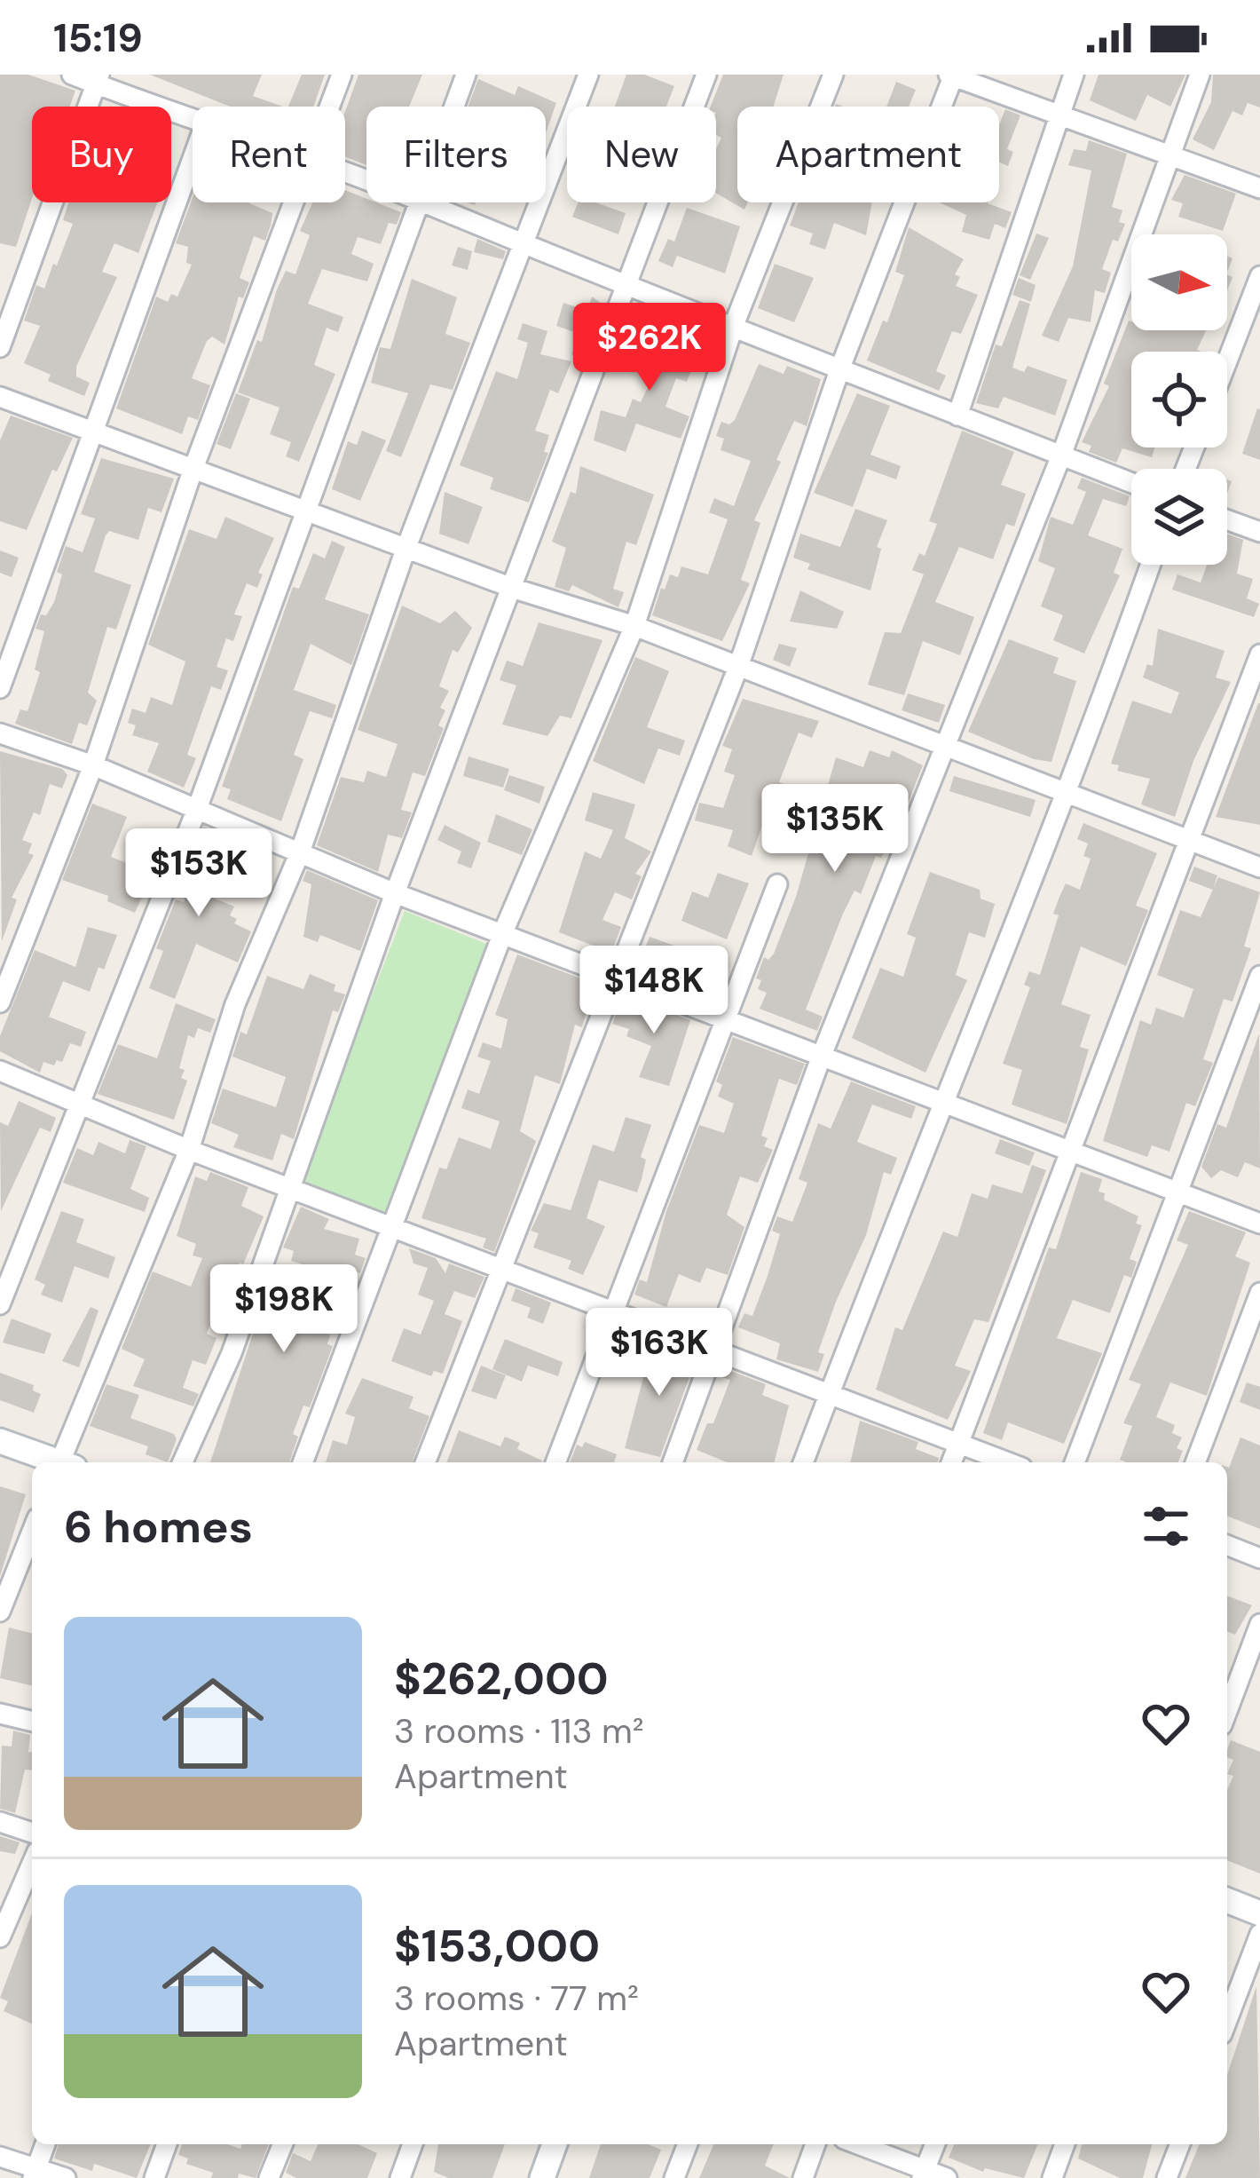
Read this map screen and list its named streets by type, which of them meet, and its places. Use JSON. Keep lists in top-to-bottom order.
{
  "north": "right",
  "page": {
    "status": "15:19",
    "chip": [
      "Buy",
      "Rent",
      "Filters",
      "New",
      "Apartment"
    ],
    "price": [
      "$262K",
      "$135K",
      "$153K",
      "$148K",
      "$198K",
      "$163K"
    ],
    "heading": "6 homes",
    "list": [
      {
        "name": "$262,000",
        "note": "3 rooms · 113 m² · Apartment"
      },
      {
        "name": "$153,000",
        "note": "3 rooms · 77 m² · Apartment"
      }
    ]
  }
}
